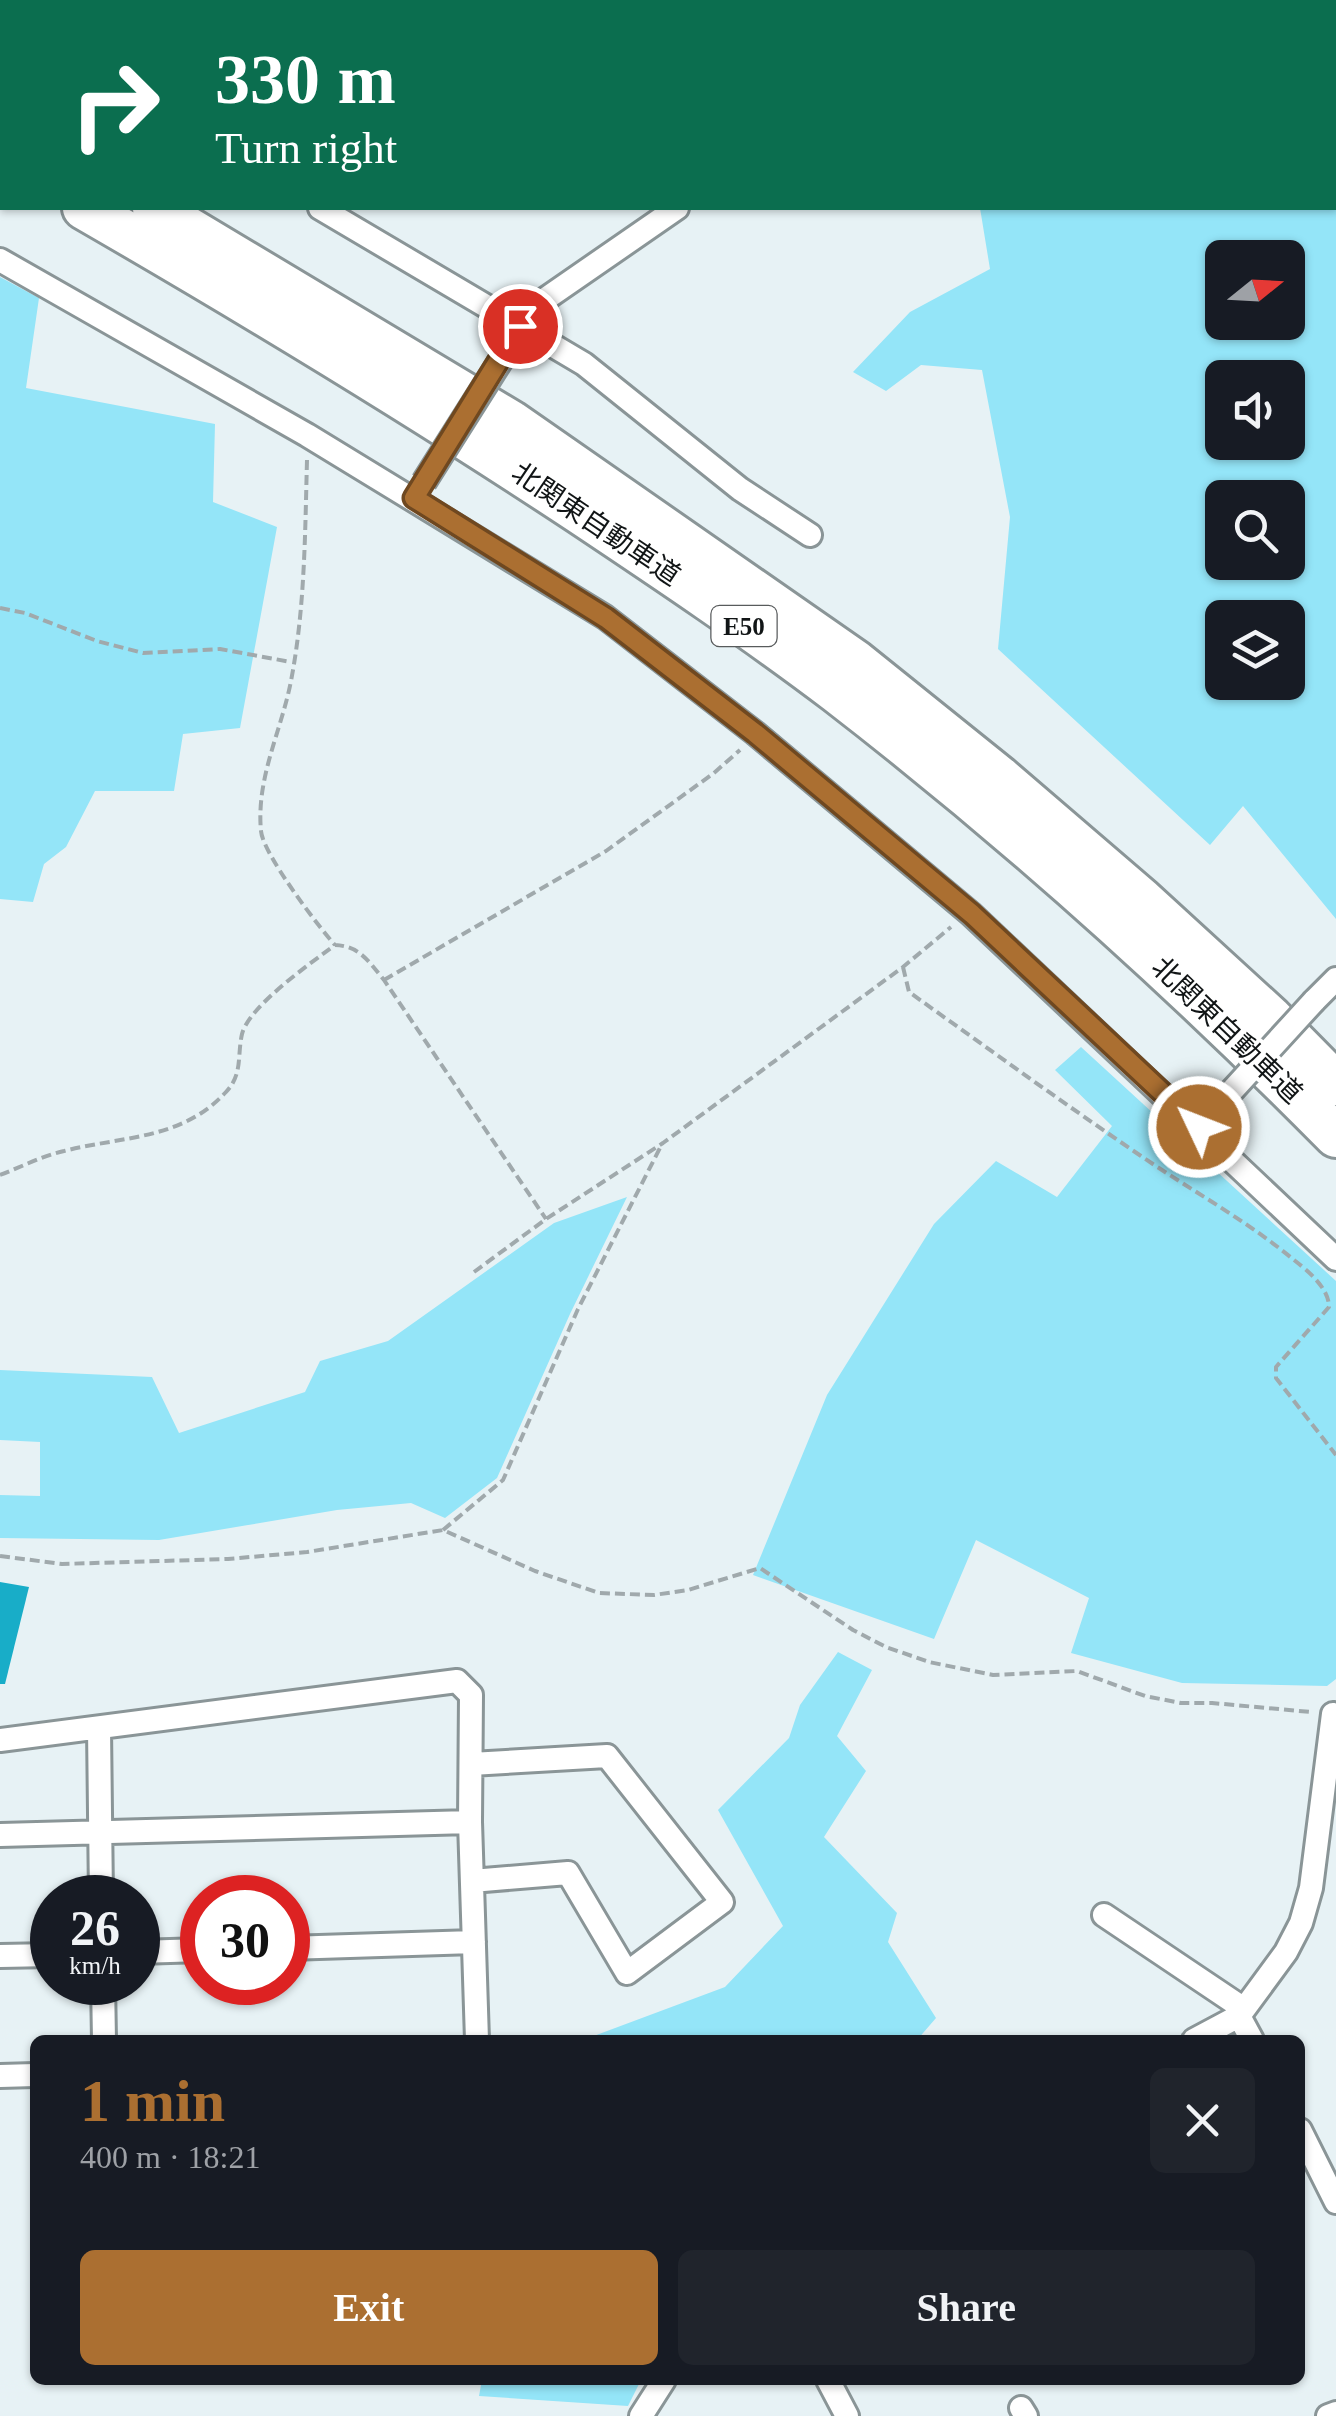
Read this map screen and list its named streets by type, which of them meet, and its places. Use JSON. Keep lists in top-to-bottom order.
{
  "streets": {
    "highway": ["北関東自動車道", "E50"]
  },
  "north": "right",
  "page": {
    "turn": ["330 m", "Turn right"],
    "speed": "26 km/h",
    "limit": "30",
    "heading": ["1 min", "400 m · 18:21"],
    "buttons": ["Exit", "Share"]
  }
}
